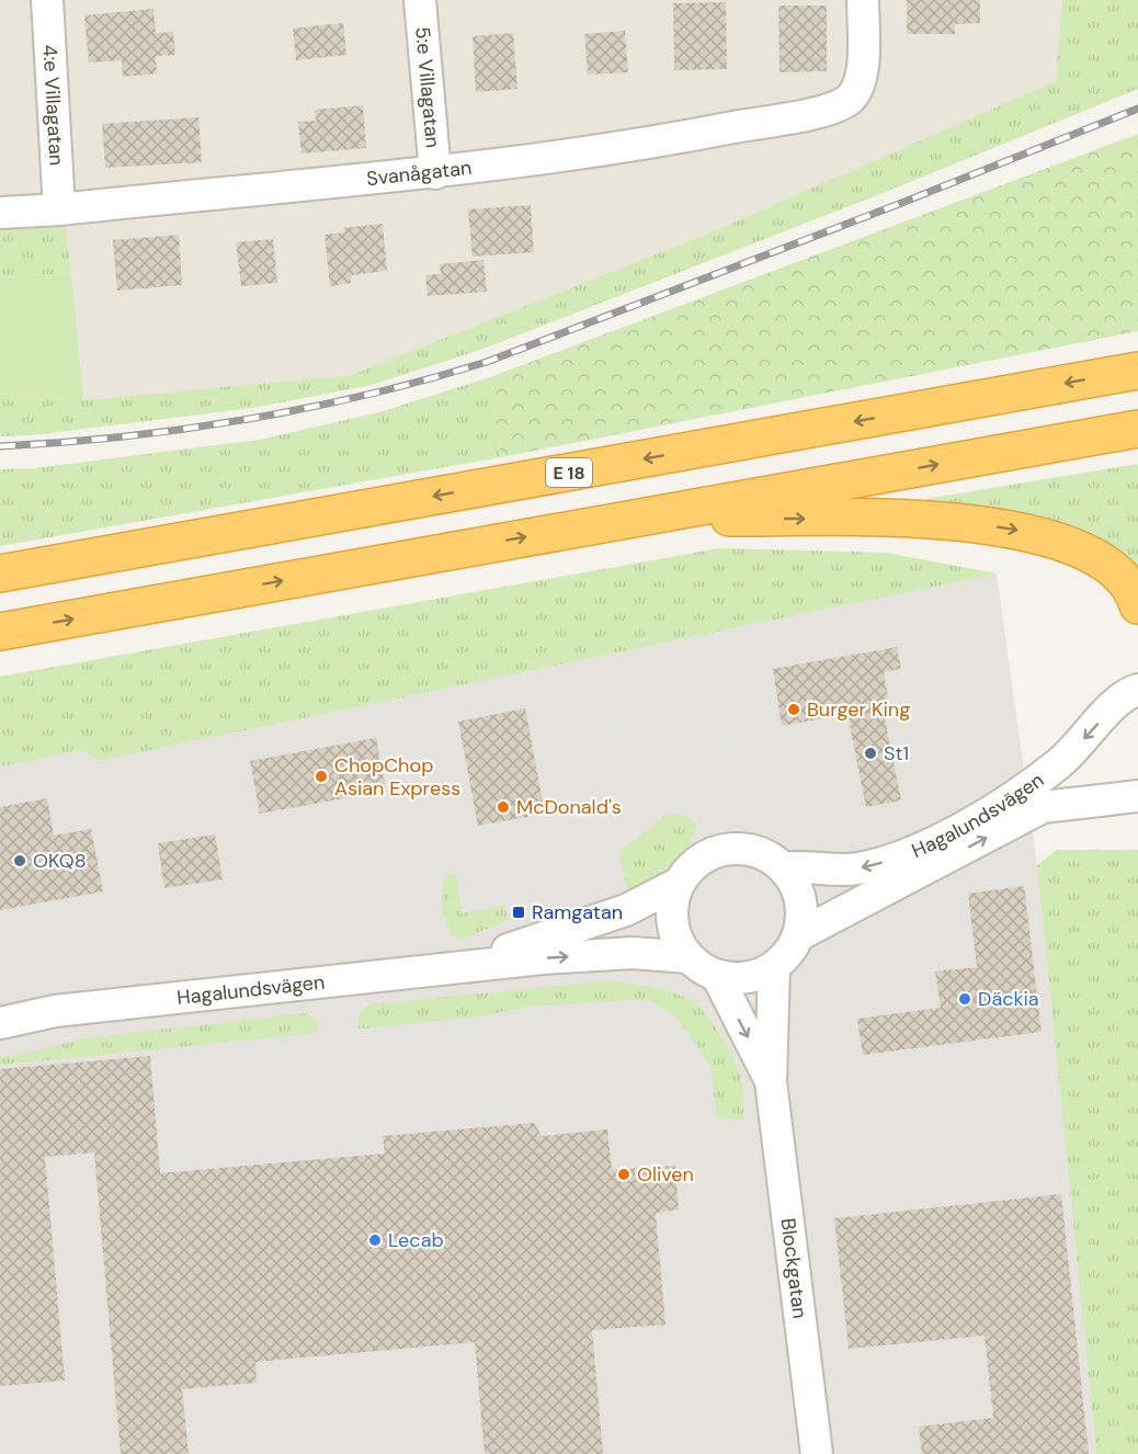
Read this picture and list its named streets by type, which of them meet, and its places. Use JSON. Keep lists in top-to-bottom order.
{
  "streets": {
    "highway": ["E 18"],
    "street": [
      "5:e Villagatan",
      "4:e Villagatan",
      "Svanågatan",
      "Hagalundsvägen",
      "Blockgatan"
    ]
  },
  "crossings": [
    ["5:e Villagatan", "Svanågatan"],
    ["4:e Villagatan", "Svanågatan"],
    ["Hagalundsvägen", "Blockgatan"]
  ],
  "places": {
    "other": [
      "Burger King",
      "St1",
      "ChopChop Asian Express",
      "McDonald's",
      "OKQ8",
      "Däckia",
      "Oliven",
      "Lecab"
    ],
    "transit": ["Ramgatan"]
  }
}
